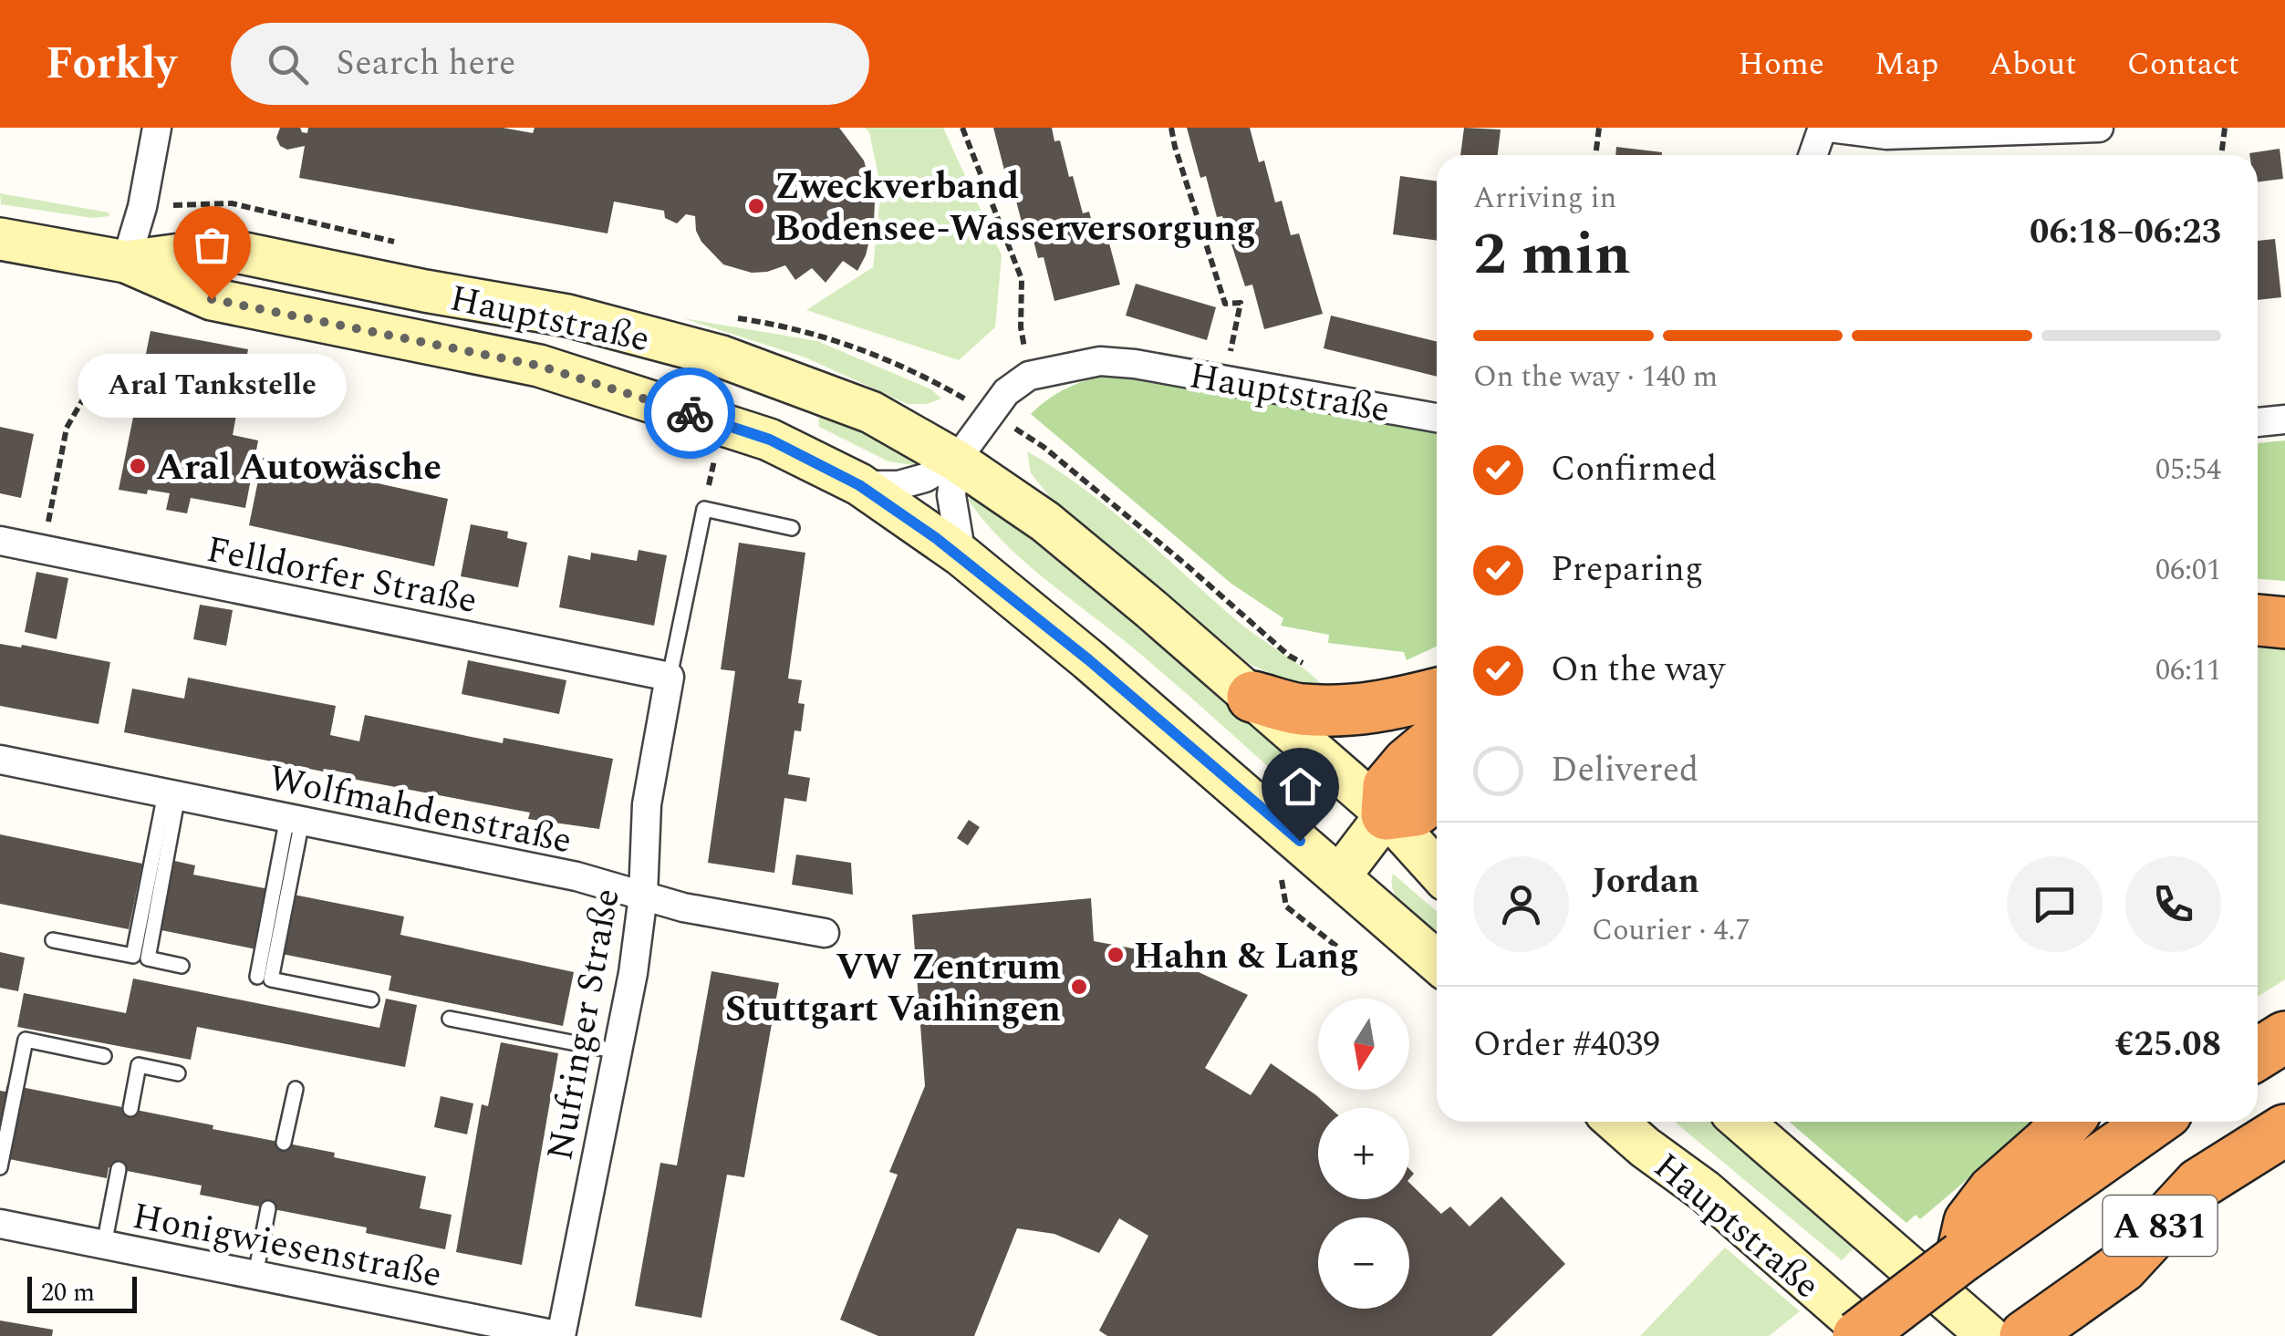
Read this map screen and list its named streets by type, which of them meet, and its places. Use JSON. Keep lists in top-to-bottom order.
{
  "streets": {
    "highway": ["A 831"],
    "main road": ["Hauptstraße"],
    "street": [
      "Felldorfer Straße",
      "Wolfmahdenstraße",
      "Nufringer Straße",
      "Honigwiesenstraße"
    ]
  },
  "crossings": [
    ["Felldorfer Straße", "Nufringer Straße"],
    ["Wolfmahdenstraße", "Nufringer Straße"],
    ["Nufringer Straße", "Honigwiesenstraße"]
  ],
  "places": [
    "Zweckverband Bodensee-Wasserversorgung",
    "Aral Tankstelle",
    "Aral Autowäsche",
    "Hahn & Lang",
    "VW Zentrum Stuttgart Vaihingen"
  ],
  "scale_bar": "20 m",
  "north": "bottom",
  "page": {
    "header": "Forkly",
    "search": "Search here",
    "nav": [
      "Home",
      "Map",
      "About",
      "Contact"
    ],
    "heading": ["2 min", "Arriving in", "06:18–06:23"],
    "panel": [
      "Jordan",
      "Courier · 4.7",
      "Order #4039",
      "€25.08"
    ],
    "bar": "On the way · 140 m",
    "bubble": "Aral Tankstelle",
    "list": [
      ["Confirmed", "05:54"],
      ["Preparing", "06:01"],
      ["On the way", "06:11"],
      "Delivered"
    ],
    "map_buttons": ["+", "−"],
    "scale": "20 m"
  }
}
